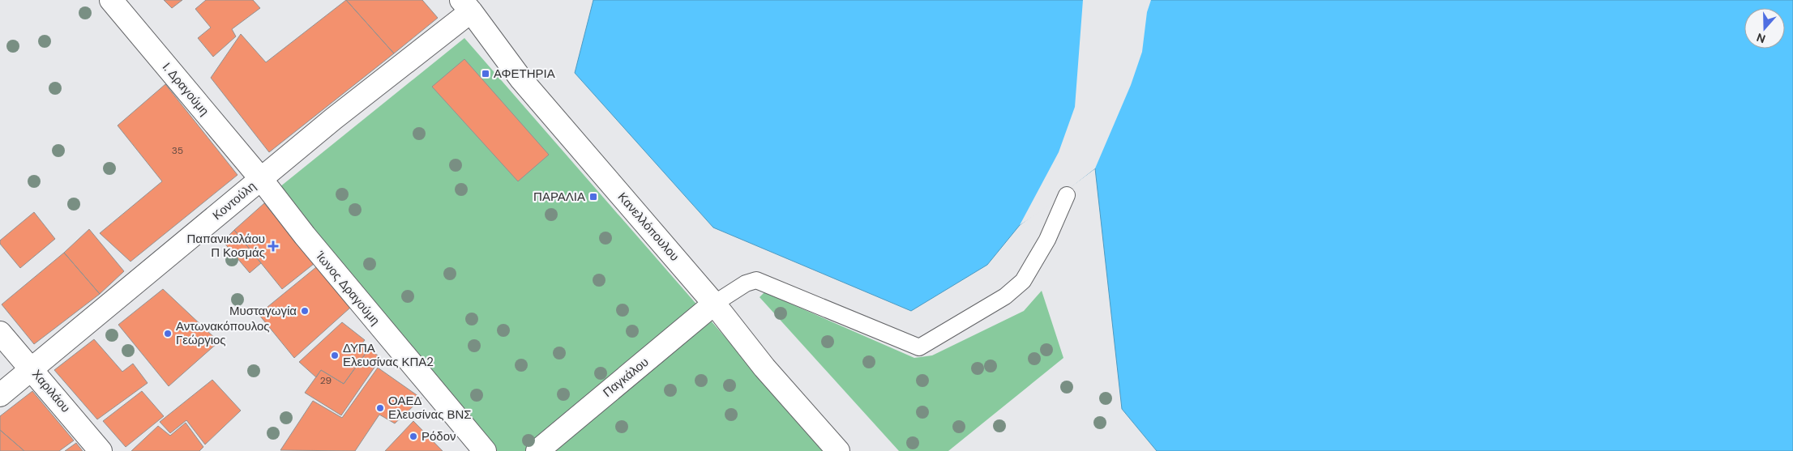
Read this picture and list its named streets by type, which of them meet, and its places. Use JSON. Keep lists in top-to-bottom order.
{
  "streets": {
    "main road": [
      "Ι. Δραγούμη",
      "Κοντούλη",
      "Κανελλόπουλου",
      "Ίωνος Δραγούμη",
      "Παγκάλου",
      "Χαριλάου"
    ]
  },
  "crossings": [
    ["Ι. Δραγούμη", "Κοντούλη"],
    ["Ι. Δραγούμη", "Ίωνος Δραγούμη"],
    ["Κοντούλη", "Κανελλόπουλου"],
    ["Κοντούλη", "Ίωνος Δραγούμη"],
    ["Κοντούλη", "Χαριλάου"],
    ["Κανελλόπουλου", "Παγκάλου"]
  ],
  "places": {
    "transit": ["ΑΦΕΤΗΡΙΑ", "ΠΑΡΑΛΙΑ"],
    "health": ["Παπανικολάου Π Κοσμάς"],
    "other": [
      "Μυσταγωγία",
      "Αντωνακόπουλος Γεώργιος",
      "ΔΥΠΑ Ελευσίνας ΚΠΑ2",
      "ΟΑΕΔ Ελευσίνας ΒΝΣ",
      "Ρόδον"
    ]
  },
  "house_numbers": ["35", "29"],
  "north": "bottom"
}
